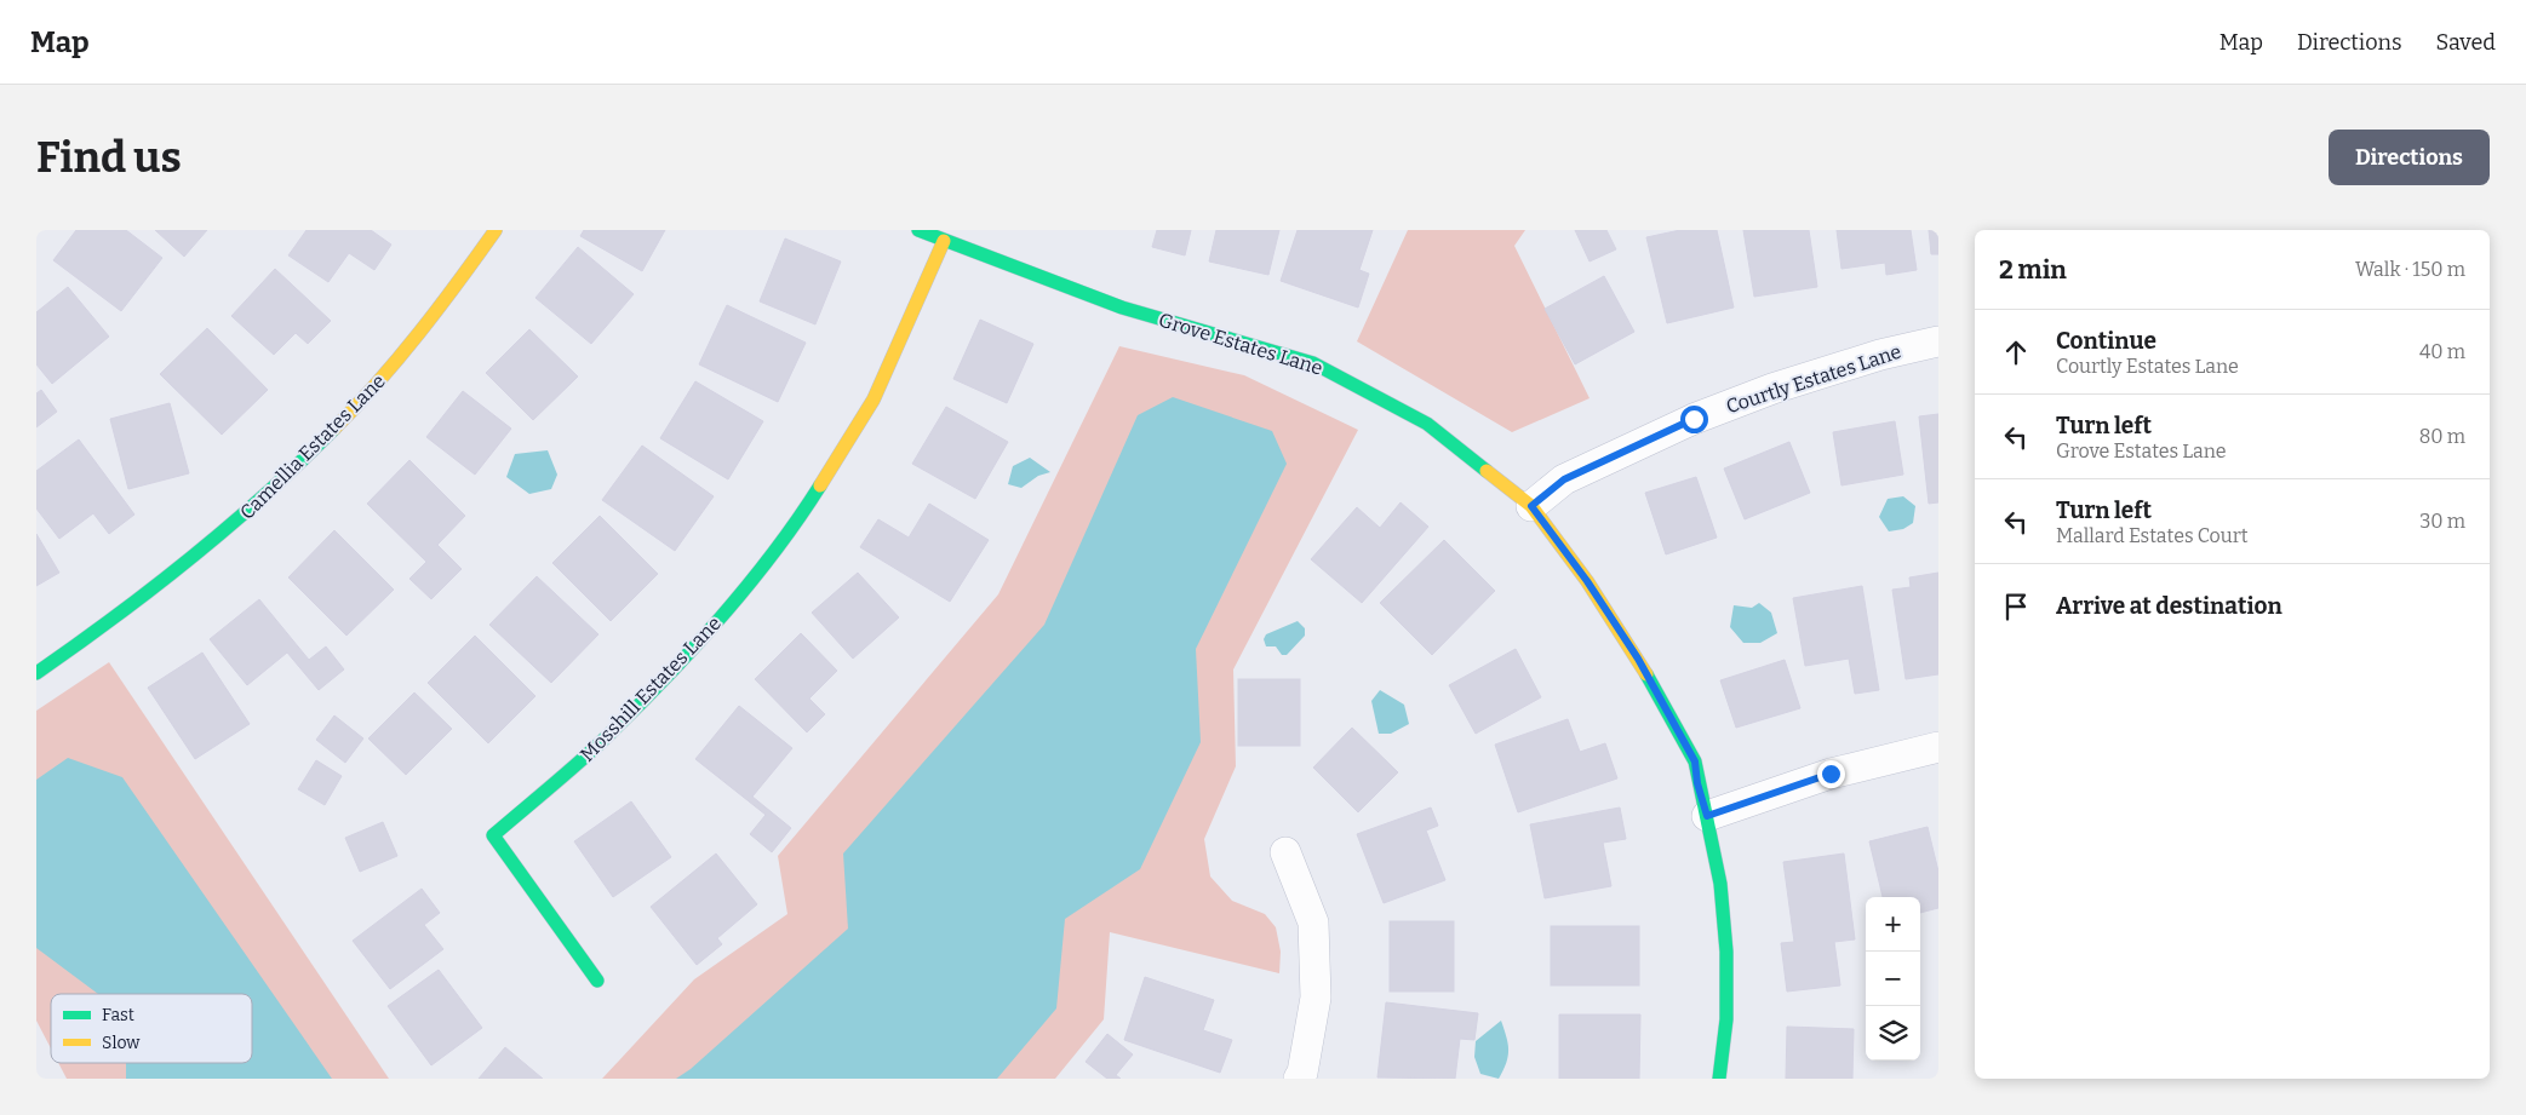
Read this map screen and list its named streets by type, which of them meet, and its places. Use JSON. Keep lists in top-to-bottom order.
{
  "streets": {
    "street": [
      "Grove Estates Lane",
      "Courtly Estates Lane",
      "Camellia Estates Lane",
      "Mosshill Estates Lane"
    ]
  },
  "crossings": [
    ["Grove Estates Lane", "Courtly Estates Lane"],
    ["Grove Estates Lane", "Mosshill Estates Lane"]
  ],
  "legend": ["Fast", "Slow"],
  "page": {
    "header": "Map",
    "nav": ["Map", "Directions", "Saved"],
    "buttons": "Directions",
    "title": "Find us",
    "heading": ["2 min", "Walk · 150 m"],
    "list": [
      ["Continue", "Courtly Estates Lane", "40 m"],
      ["Turn left", "Grove Estates Lane", "80 m"],
      ["Turn left", "Mallard Estates Court", "30 m"],
      "Arrive at destination"
    ],
    "map_buttons": ["+", "−"]
  }
}
